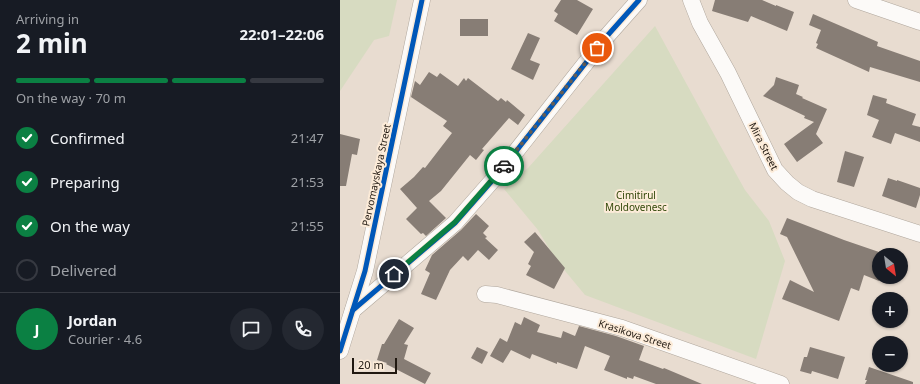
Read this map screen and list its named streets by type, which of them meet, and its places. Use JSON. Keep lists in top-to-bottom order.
{
  "streets": {
    "street": ["Mira Street", "Pervomayskaya Street", "Krasikova Street"]
  },
  "parks": ["Cimitirul Moldovenesc"],
  "scale_bar": "20 m",
  "north": "bottom right",
  "page": {
    "heading": ["2 min", "Arriving in", "22:01–22:06"],
    "panel": ["Jordan", "Courier · 4.6"],
    "bar": "On the way · 70 m",
    "list": [
      ["Confirmed", "21:47"],
      ["Preparing", "21:53"],
      ["On the way", "21:55"],
      "Delivered"
    ],
    "map_buttons": ["+", "−"],
    "round": "J",
    "scale": "20 m"
  }
}
